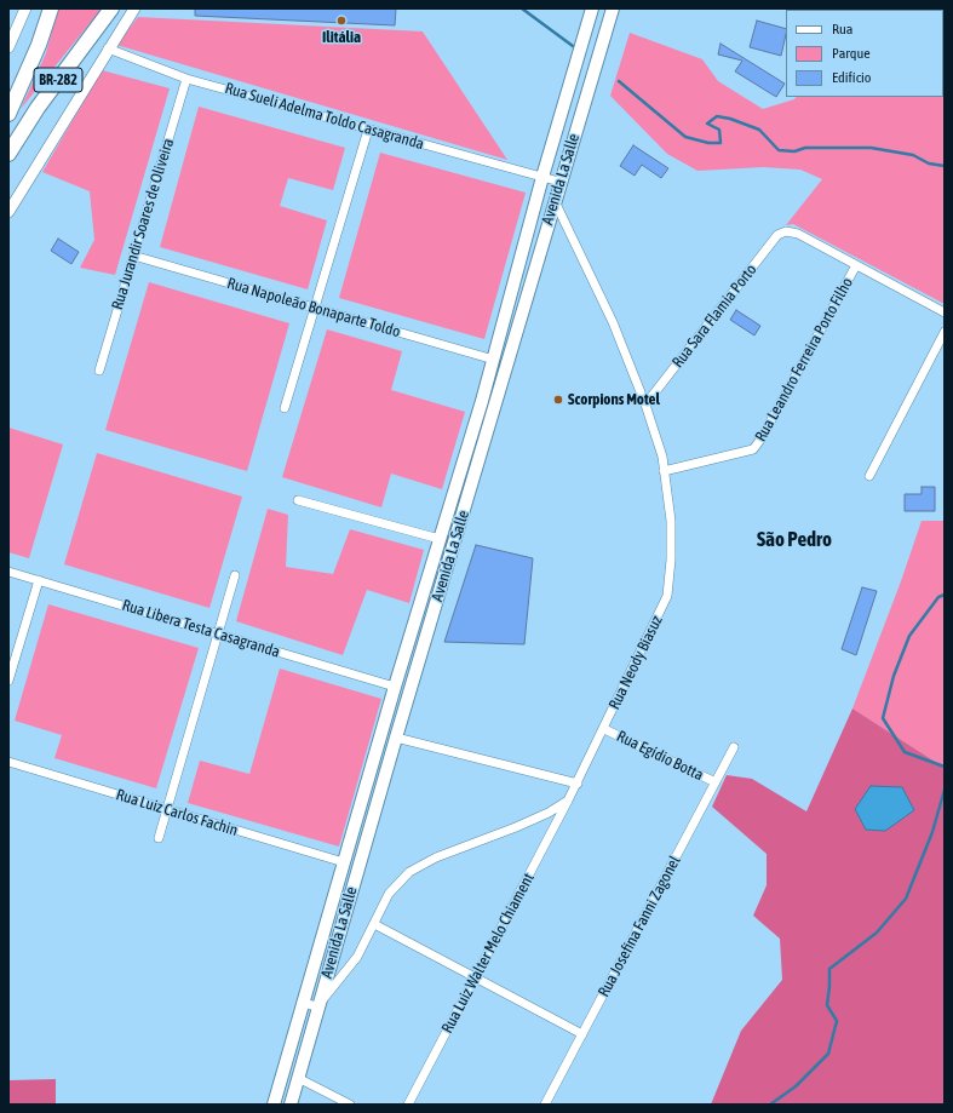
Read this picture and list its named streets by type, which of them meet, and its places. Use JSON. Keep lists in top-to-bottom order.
{
  "streets": {
    "highway": ["BR-282"],
    "main road": ["Avenida La Salle"],
    "street": [
      "Rua Sueli Adelma Toldo Casagranda",
      "Rua Jurandir Soares de Oliveira",
      "Rua Napoleão Bonaparte Toldo",
      "Rua Sara Flamia Porto",
      "Rua Leandro Ferreira Porto Filho",
      "Rua Libera Testa Casagranda",
      "Rua Neody Biasuz",
      "Rua Egídio Botta",
      "Rua Luiz Carlos Fachin",
      "Rua Josefina Fanni Zagonel",
      "Rua Luiz Walter Melo Chiament"
    ]
  },
  "crossings": [
    ["Rua Sueli Adelma Toldo Casagranda", "Avenida La Salle"],
    ["Rua Sueli Adelma Toldo Casagranda", "Rua Jurandir Soares de Oliveira"],
    ["Avenida La Salle", "Rua Napoleão Bonaparte Toldo"],
    ["Avenida La Salle", "Rua Libera Testa Casagranda"],
    ["Avenida La Salle", "Rua Neody Biasuz"],
    ["Avenida La Salle", "Rua Luiz Carlos Fachin"],
    ["Rua Jurandir Soares de Oliveira", "Rua Napoleão Bonaparte Toldo"],
    ["Rua Sara Flamia Porto", "Rua Leandro Ferreira Porto Filho"],
    ["Rua Sara Flamia Porto", "Rua Neody Biasuz"],
    ["Rua Leandro Ferreira Porto Filho", "Rua Neody Biasuz"],
    ["Rua Neody Biasuz", "Rua Egídio Botta"],
    ["Rua Neody Biasuz", "Rua Luiz Walter Melo Chiament"],
    ["Rua Egídio Botta", "Rua Josefina Fanni Zagonel"]
  ],
  "districts": ["São Pedro"],
  "places": ["Ilitália", "Scorpions Motel"],
  "legend": ["Rua", "Parque", "Edifício"]
}
